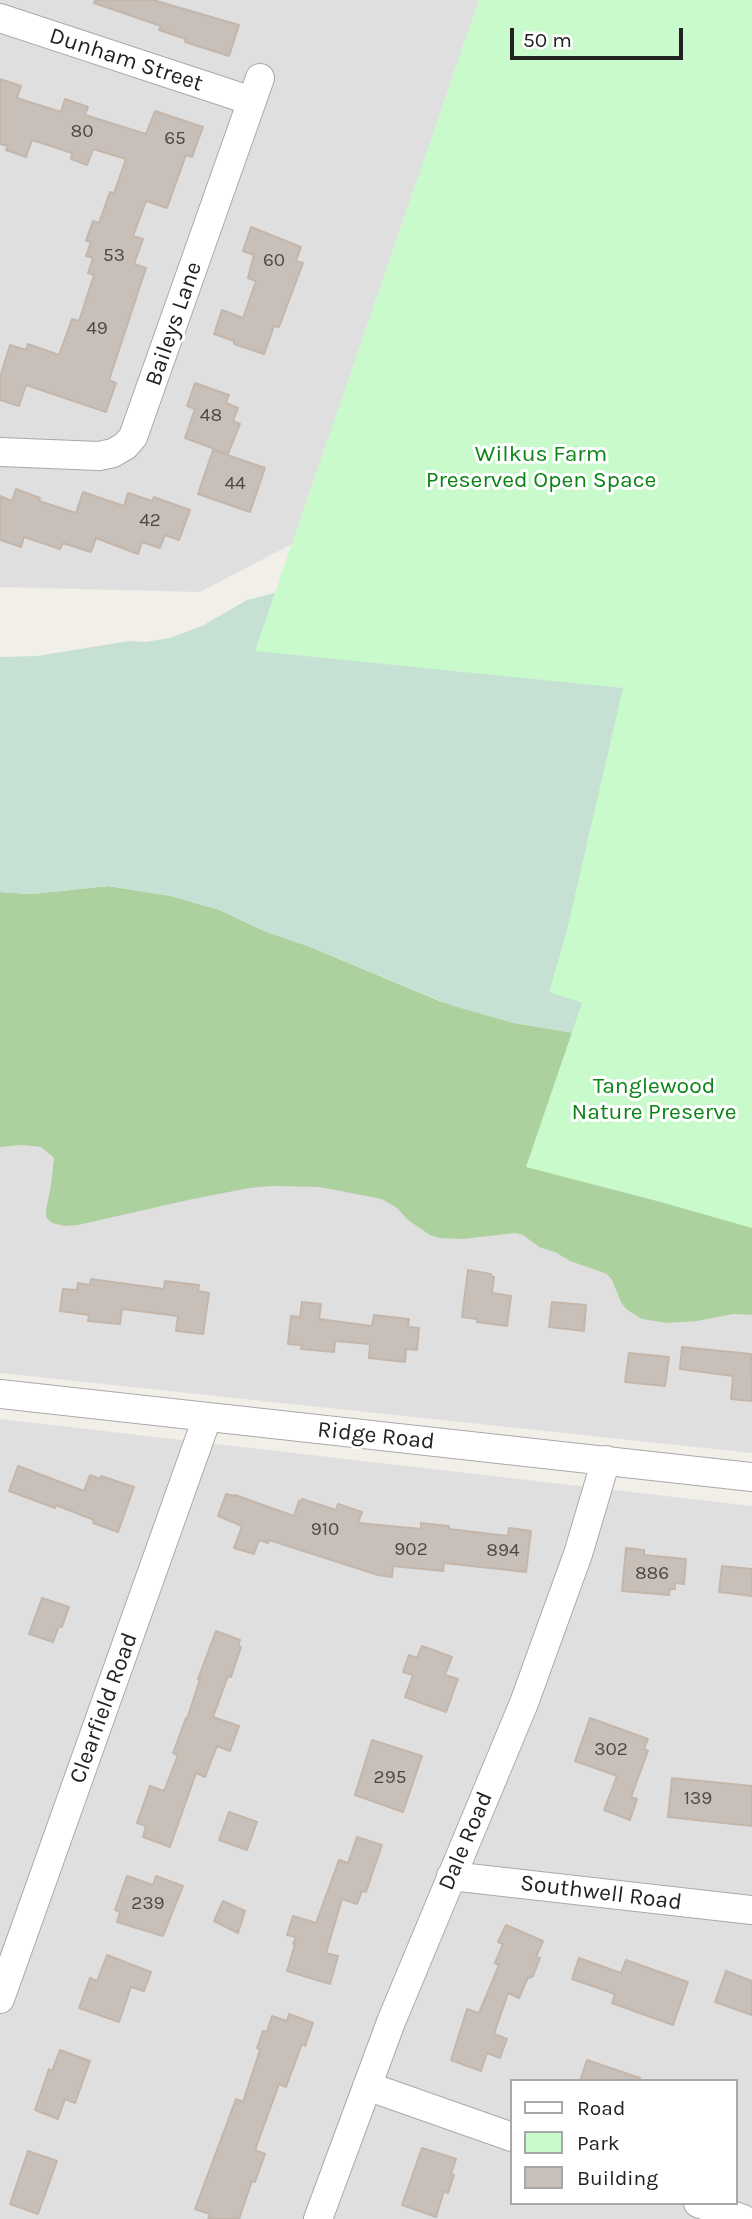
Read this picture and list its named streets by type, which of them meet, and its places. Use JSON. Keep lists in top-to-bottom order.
{
  "streets": {
    "street": [
      "Dunham Street",
      "Baileys Lane",
      "Ridge Road",
      "Clearfield Road",
      "Dale Road",
      "Southwell Road"
    ]
  },
  "crossings": [
    ["Dunham Street", "Baileys Lane"],
    ["Ridge Road", "Clearfield Road"],
    ["Ridge Road", "Dale Road"],
    ["Dale Road", "Southwell Road"]
  ],
  "parks": ["Wilkus Farm Preserved Open Space", "Tanglewood Nature Preserve"],
  "house_numbers": [
    "80",
    "65",
    "53",
    "60",
    "49",
    "48",
    "44",
    "42",
    "910",
    "902",
    "894",
    "886",
    "302",
    "295",
    "139",
    "239"
  ],
  "legend": ["Road", "Park", "Building"],
  "scale_bar": "50 m"
}
